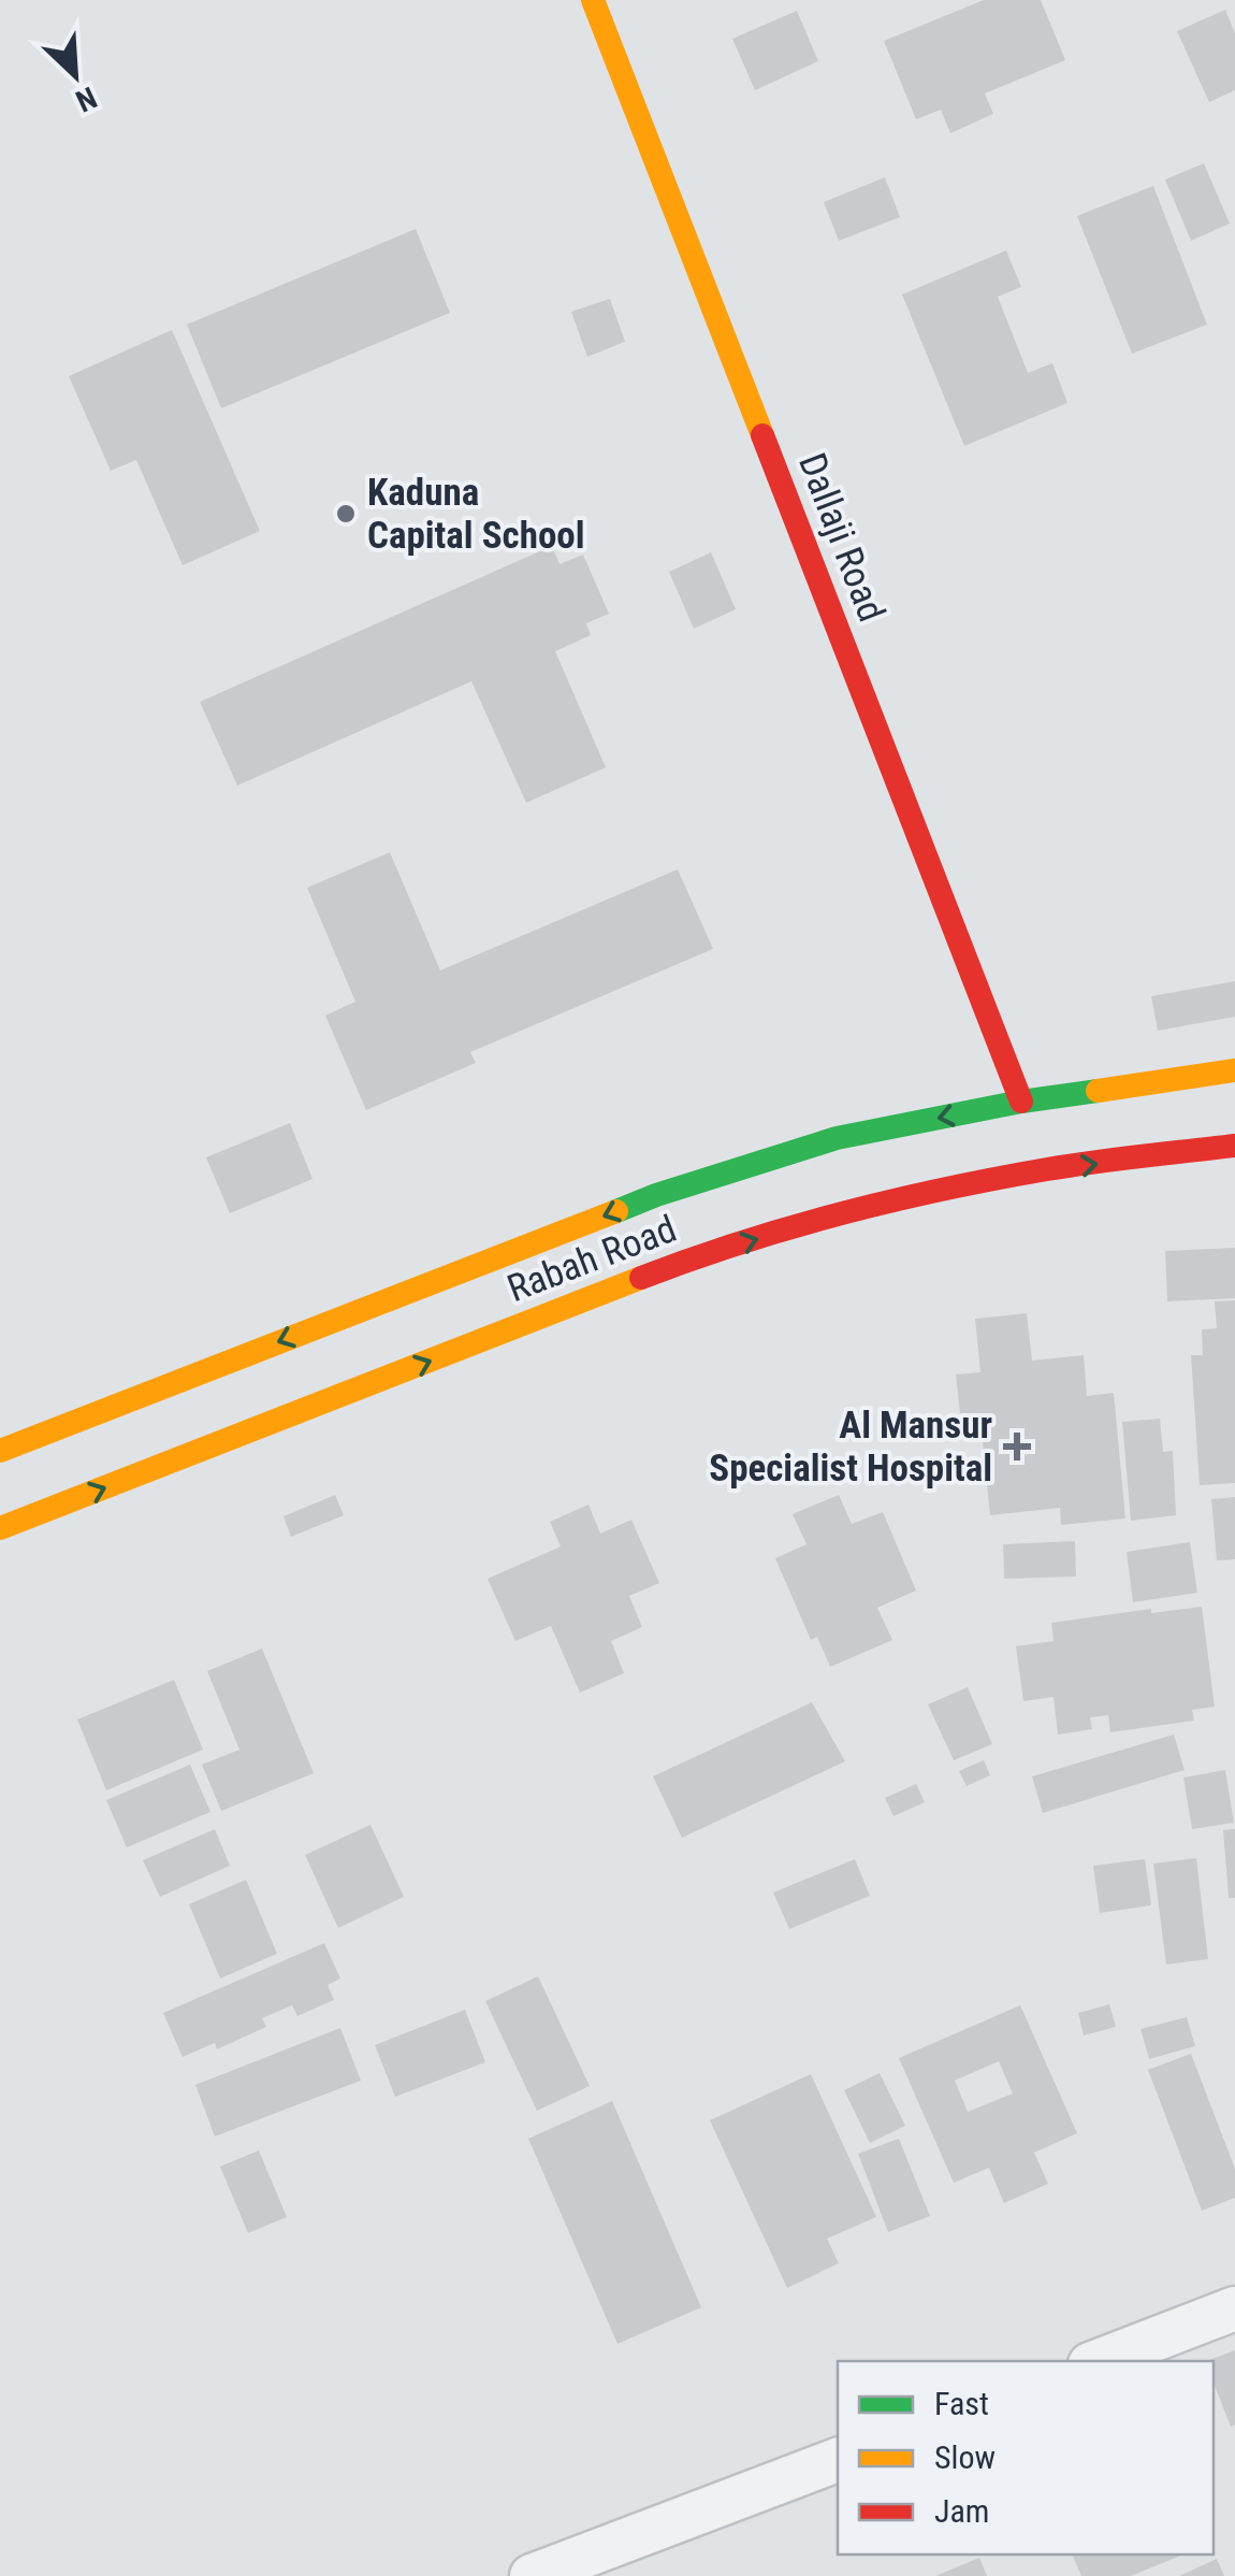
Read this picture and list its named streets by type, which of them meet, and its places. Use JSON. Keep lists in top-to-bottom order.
{
  "streets": {
    "main road": ["Dallaji Road", "Rabah Road"]
  },
  "crossings": [
    ["Dallaji Road", "Rabah Road"]
  ],
  "places": {
    "other": ["Kaduna Capital School"],
    "health": ["Al Mansur Specialist Hospital"]
  },
  "legend": ["Fast", "Slow", "Jam"],
  "north": "bottom right"
}
